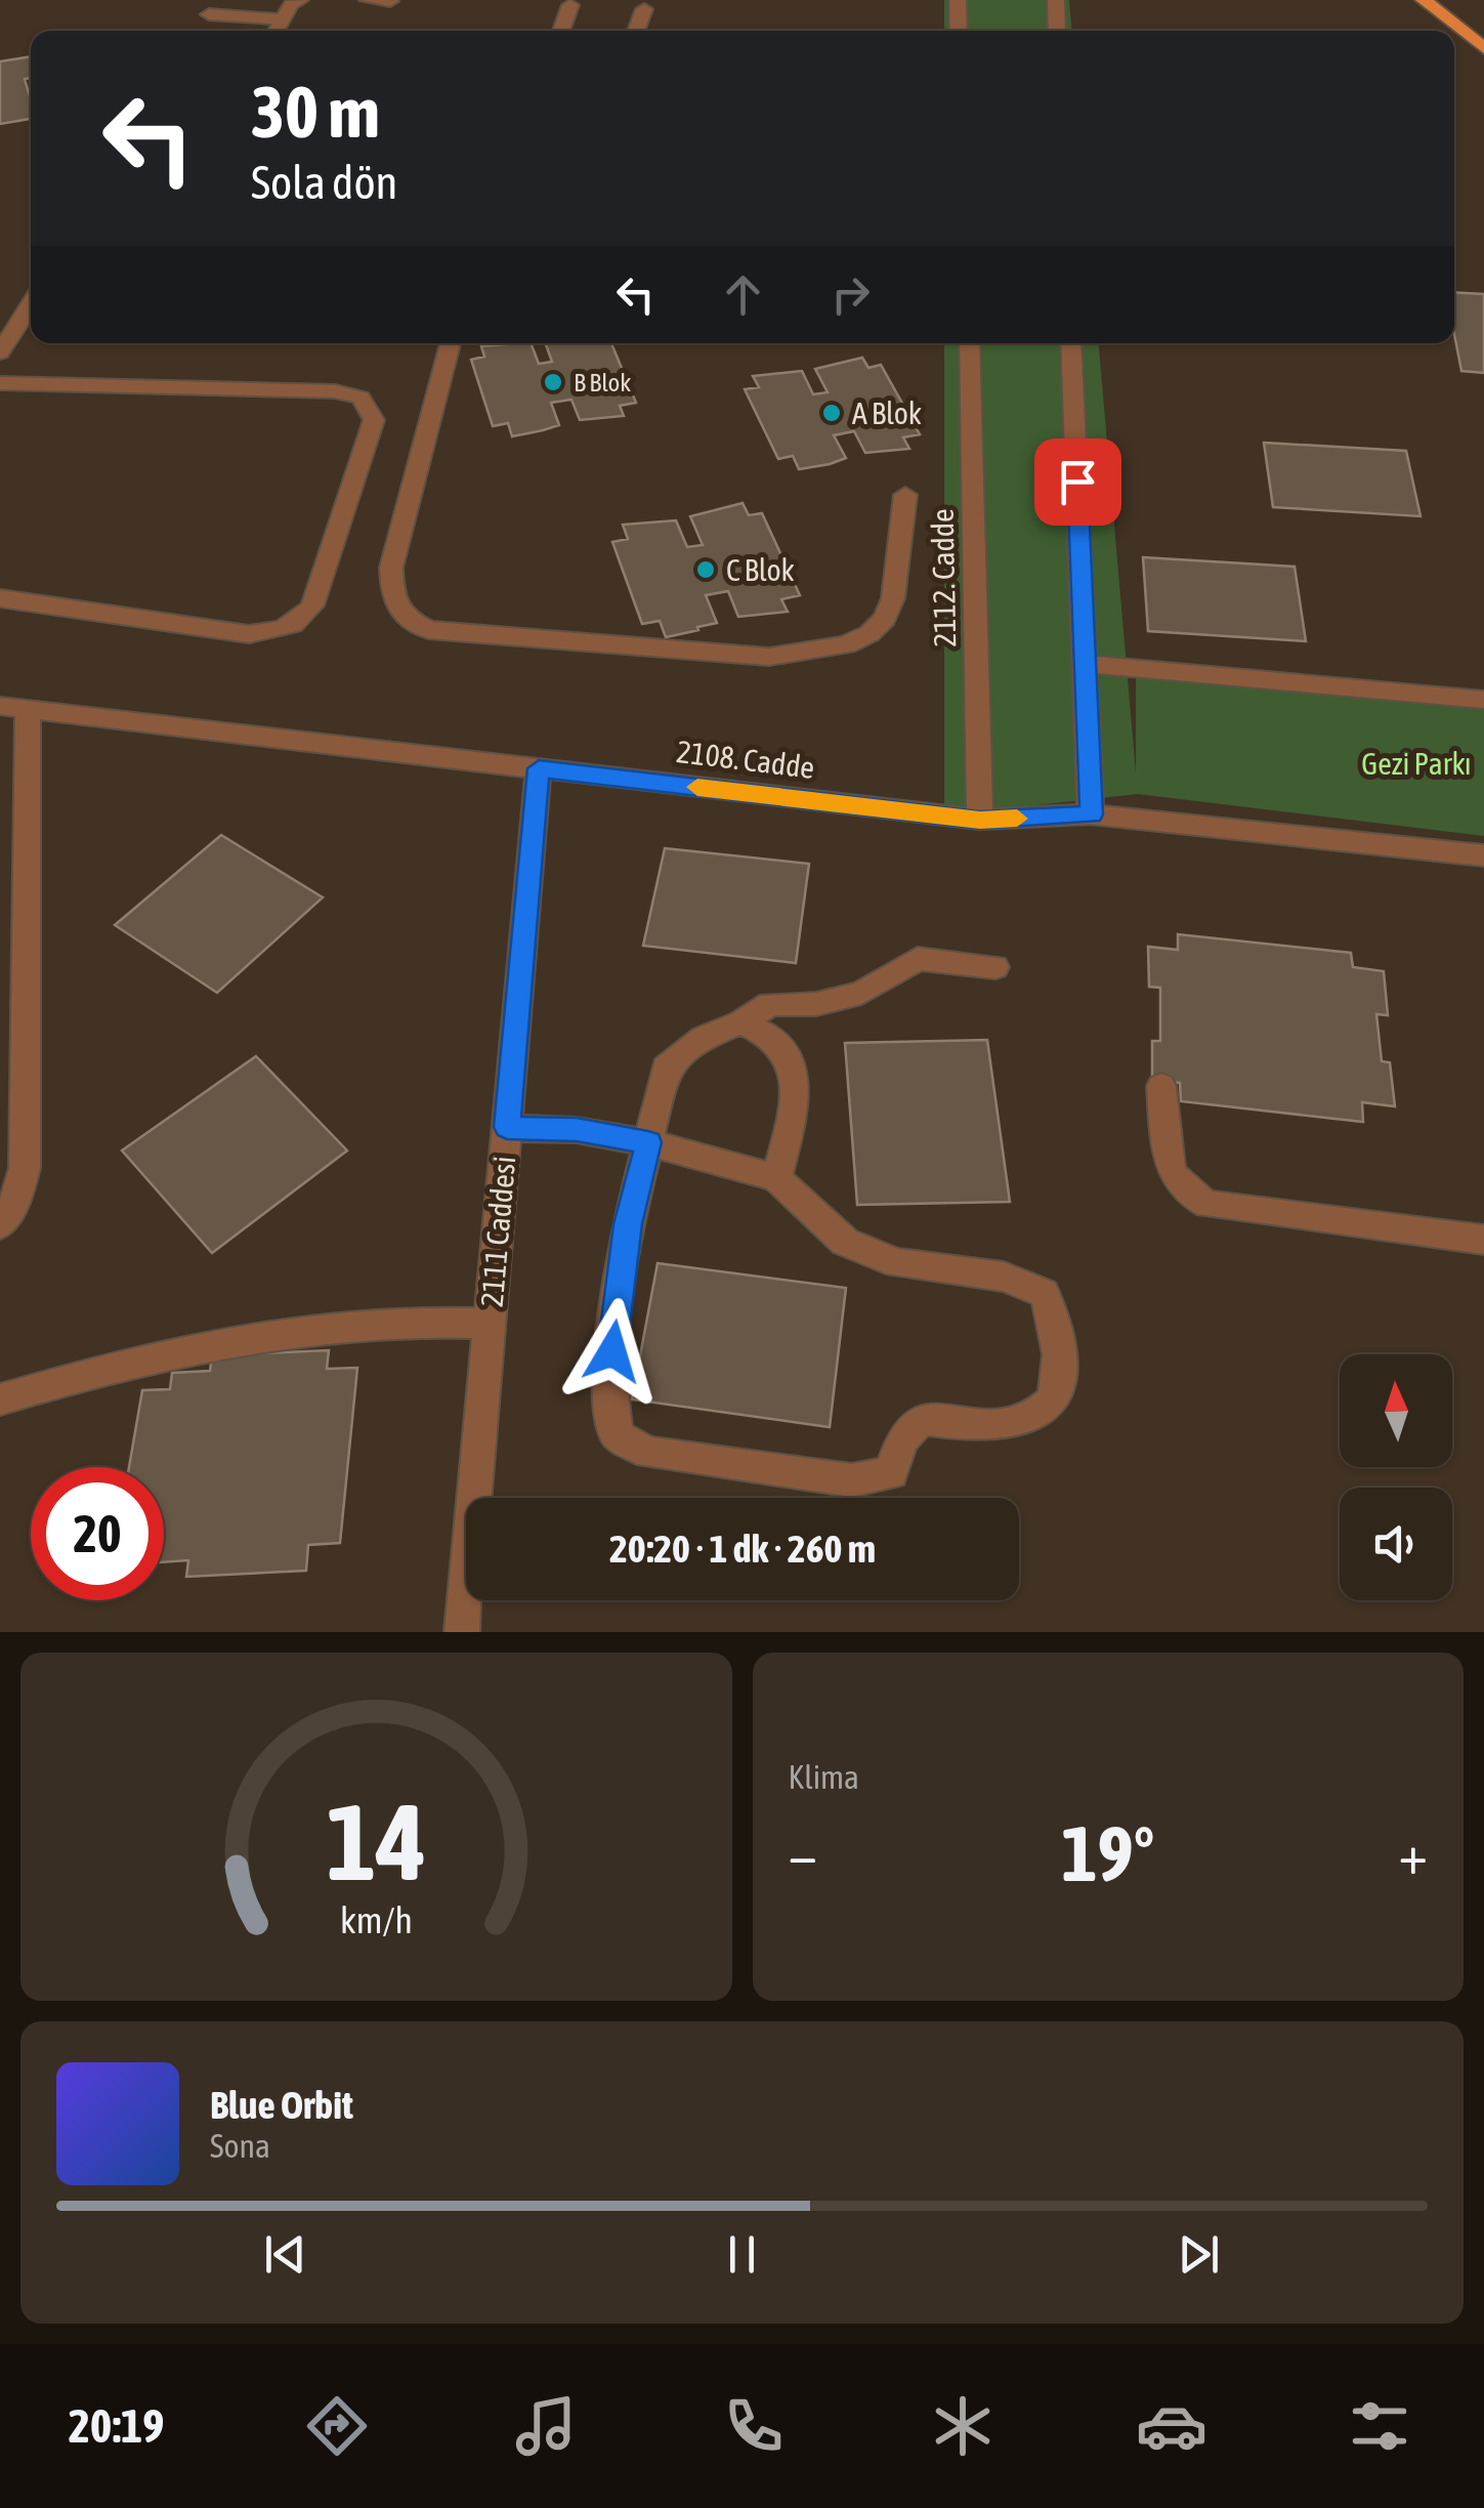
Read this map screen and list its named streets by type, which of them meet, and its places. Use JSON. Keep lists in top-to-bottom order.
{
  "streets": {
    "street": ["2112. Cadde", "2108. Cadde", "2111 Caddesi"]
  },
  "crossings": [
    ["2112. Cadde", "2108. Cadde"],
    ["2108. Cadde", "2111 Caddesi"]
  ],
  "parks": ["Gezi Parkı"],
  "places": ["B Blok", "A Blok", "C Blok"],
  "north": "top",
  "page": {
    "turn": ["30 m", "Sola dön"],
    "limit": "20",
    "trip": "20:20 · 1 dk · 260 m",
    "tile": "Klima",
    "heat": ["−", "19°", "+"],
    "song": ["Blue Orbit", "Sona"],
    "tabs": "20:19",
    "gauge": ["14", "km/h"]
  }
}
